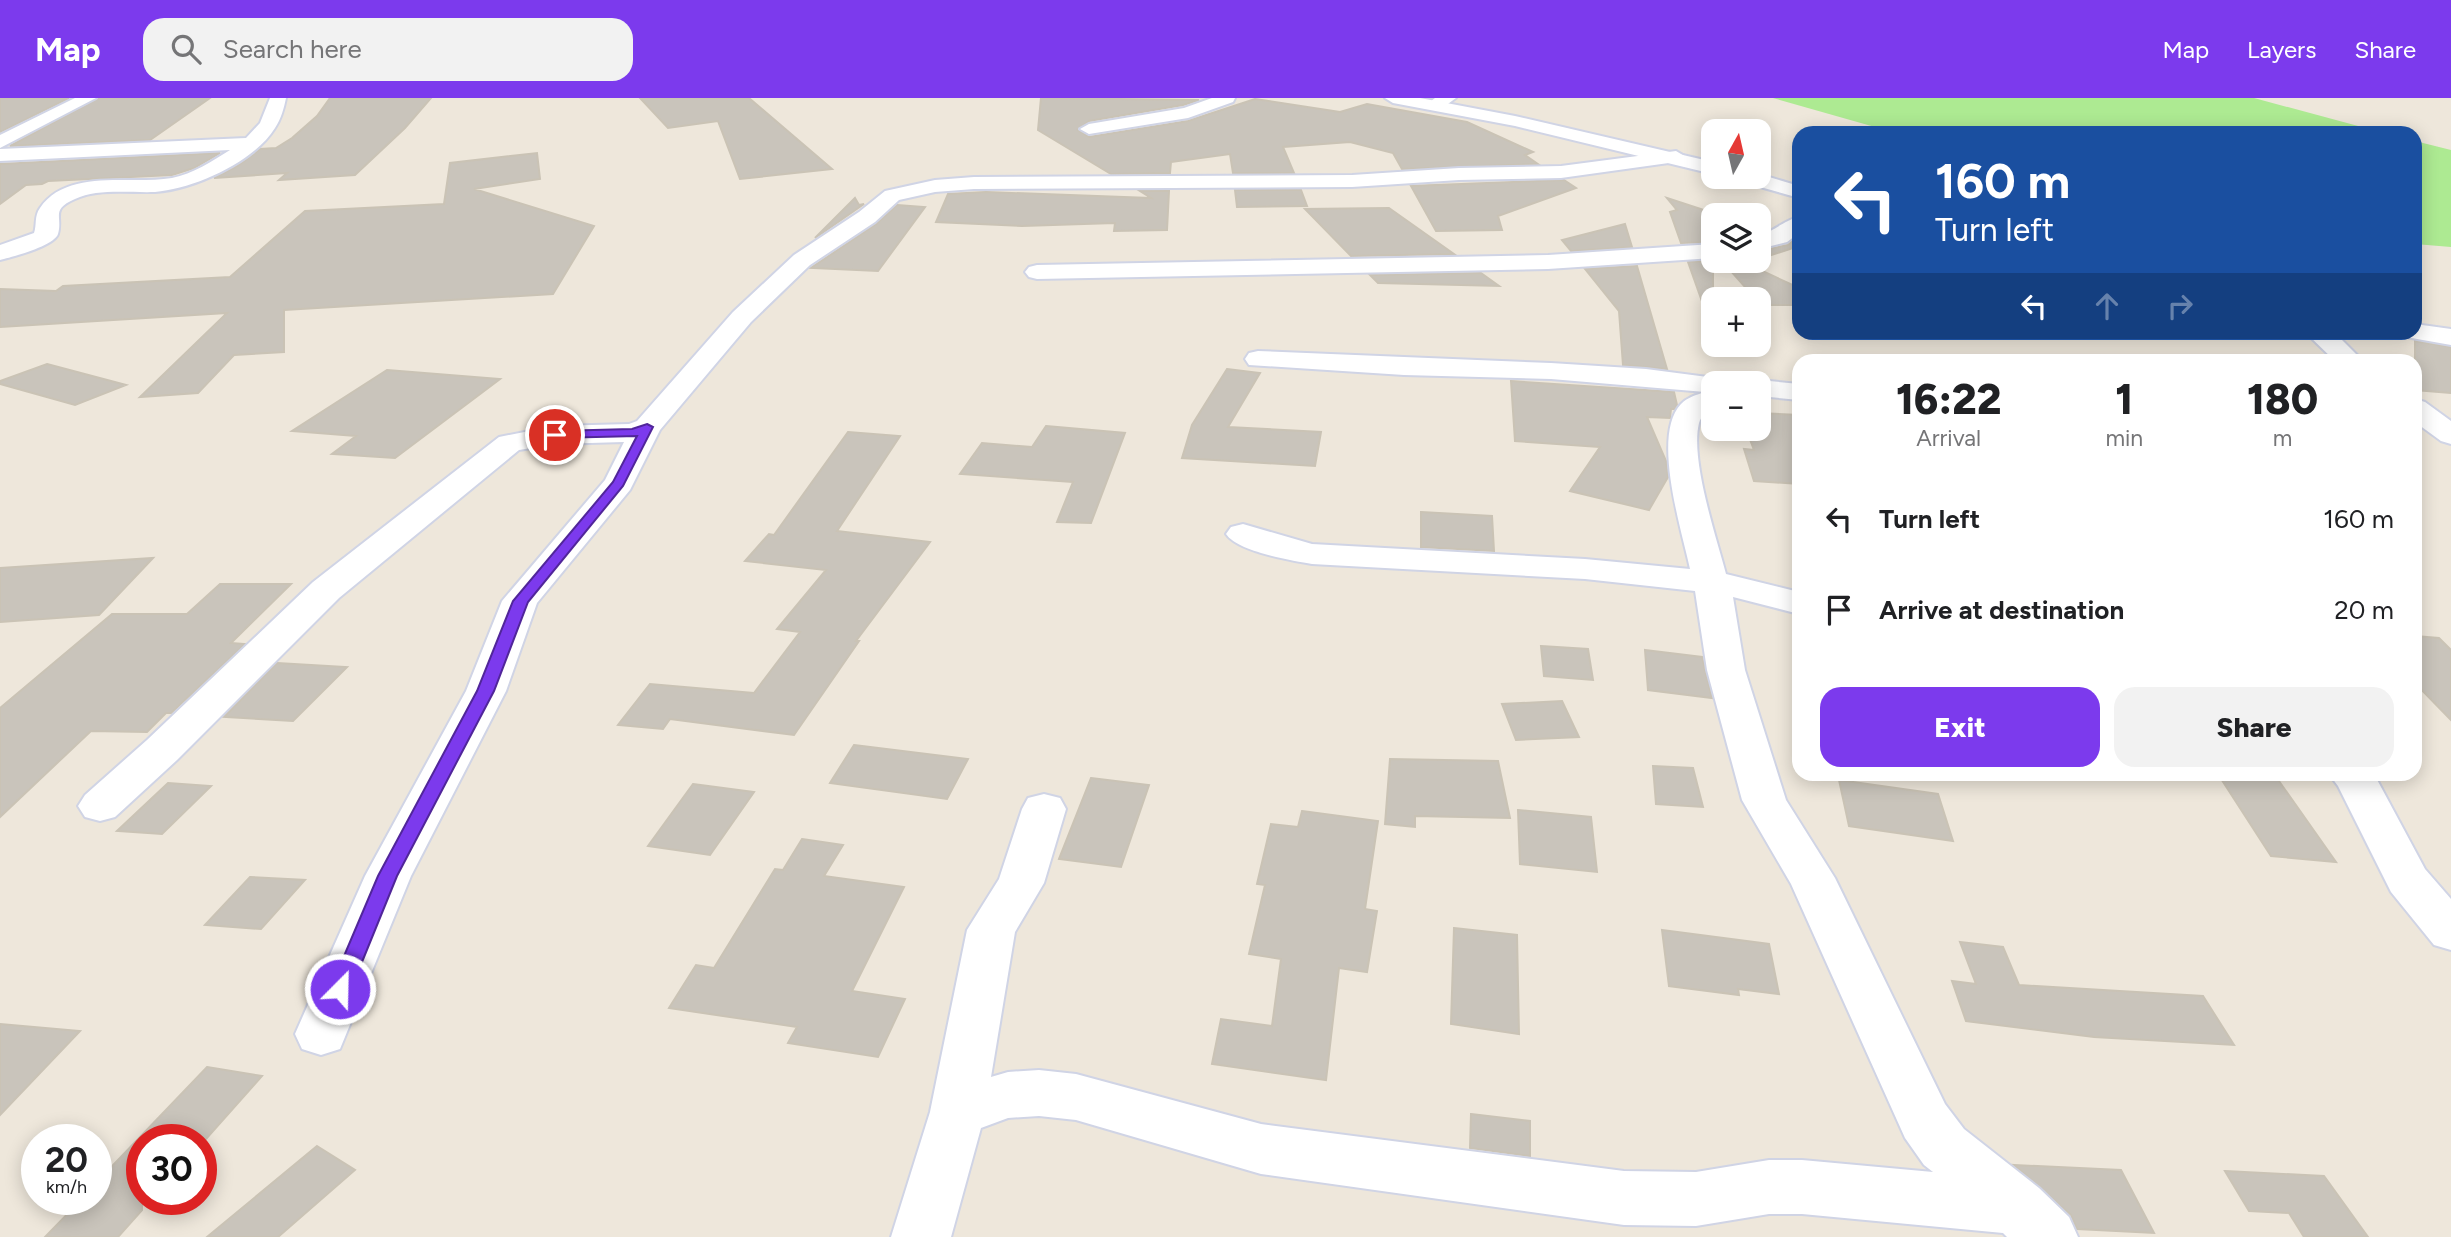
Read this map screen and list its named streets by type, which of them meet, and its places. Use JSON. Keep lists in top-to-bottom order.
{
  "north": "top",
  "page": {
    "header": "Map",
    "search": "Search here",
    "nav": ["Map", "Layers", "Share"],
    "map_buttons": ["+", "−"],
    "turn": ["160 m", "Turn left"],
    "eta": [
      "16:22",
      "Arrival",
      "1",
      "min",
      "180",
      "m"
    ],
    "list": [
      {
        "name": "Turn left",
        "value": "160 m"
      },
      {
        "name": "Arrive at destination",
        "value": "20 m"
      }
    ],
    "buttons": ["Exit", "Share"],
    "speed": "20 km/h",
    "limit": "30"
  }
}
